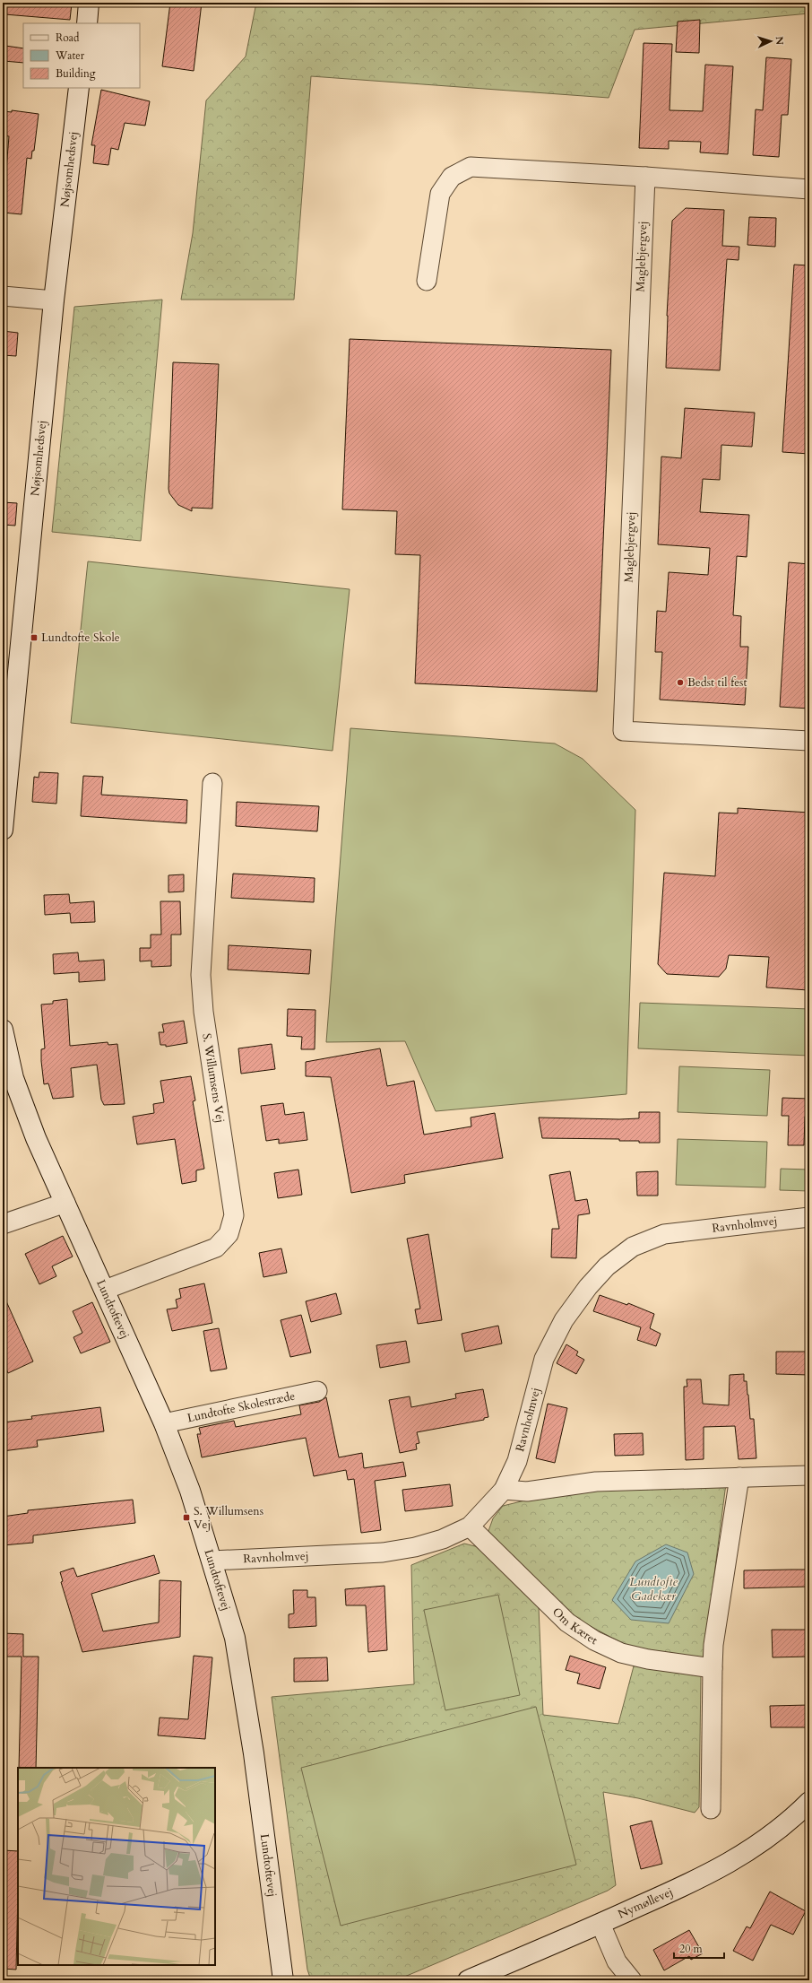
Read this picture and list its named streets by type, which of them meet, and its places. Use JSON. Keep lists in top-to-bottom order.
{
  "streets": {
    "street": [
      "Nøjsomhedsvej",
      "Maglebjergvej",
      "S. Willumsens Vej",
      "Ravnholmvej",
      "Lundtoftevej",
      "Lundtofte Skolestræde",
      "Om Kæret",
      "Nymøllevej"
    ]
  },
  "crossings": [
    ["S. Willumsens Vej", "Lundtoftevej"],
    ["Ravnholmvej", "Lundtoftevej"],
    ["Ravnholmvej", "Om Kæret"],
    ["Lundtoftevej", "Lundtofte Skolestræde"]
  ],
  "water": ["Lundtofte Gadekær"],
  "places": {
    "transit": ["Lundtofte Skole", "S. Willumsens Vej"],
    "other": ["Bedst til fest"]
  },
  "legend": ["Road", "Water", "Building"],
  "scale_bar": "20 m",
  "north": "right"
}
